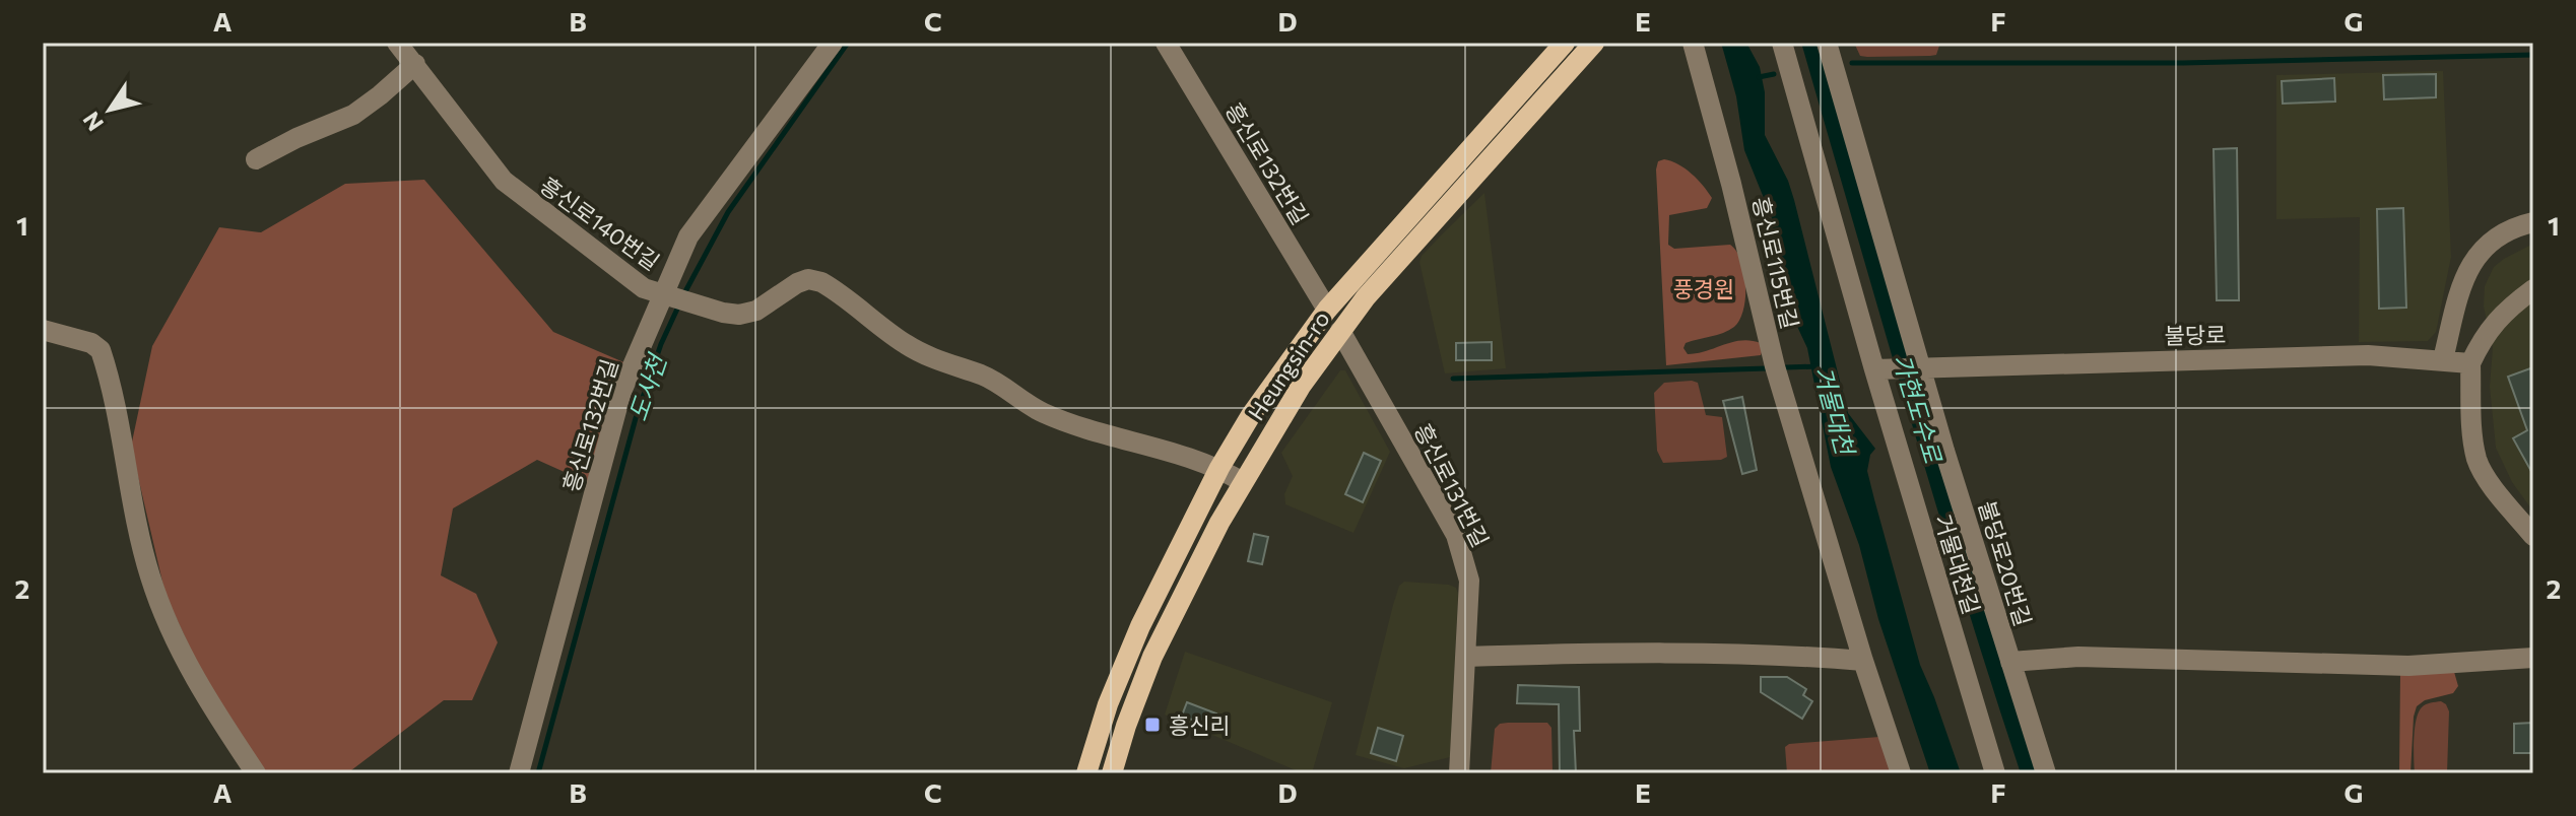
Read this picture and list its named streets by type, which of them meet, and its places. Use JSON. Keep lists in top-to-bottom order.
{
  "streets": {
    "main road": ["Heungsin-ro"],
    "street": [
      "흥신로132번길",
      "흥신로140번길",
      "흥신로115번길",
      "불당로",
      "흥신로131번길",
      "불당로20번길",
      "거물대천길"
    ]
  },
  "crossings": [
    ["흥신로132번길", "흥신로140번길"],
    ["흥신로132번길", "Heungsin-ro"],
    ["흥신로140번길", "Heungsin-ro"],
    ["불당로", "불당로20번길"],
    ["불당로", "거물대천길"],
    ["Heungsin-ro", "흥신로131번길"]
  ],
  "water": ["도사천", "가현도수로", "거물대천"],
  "parks": ["풍경원"],
  "places": {
    "transit": ["흥신리"]
  },
  "north": "bottom left",
  "grid": {
    "columns": [
      "A",
      "B",
      "C",
      "D",
      "E",
      "F",
      "G"
    ],
    "rows": ["1", "2"]
  }
}
